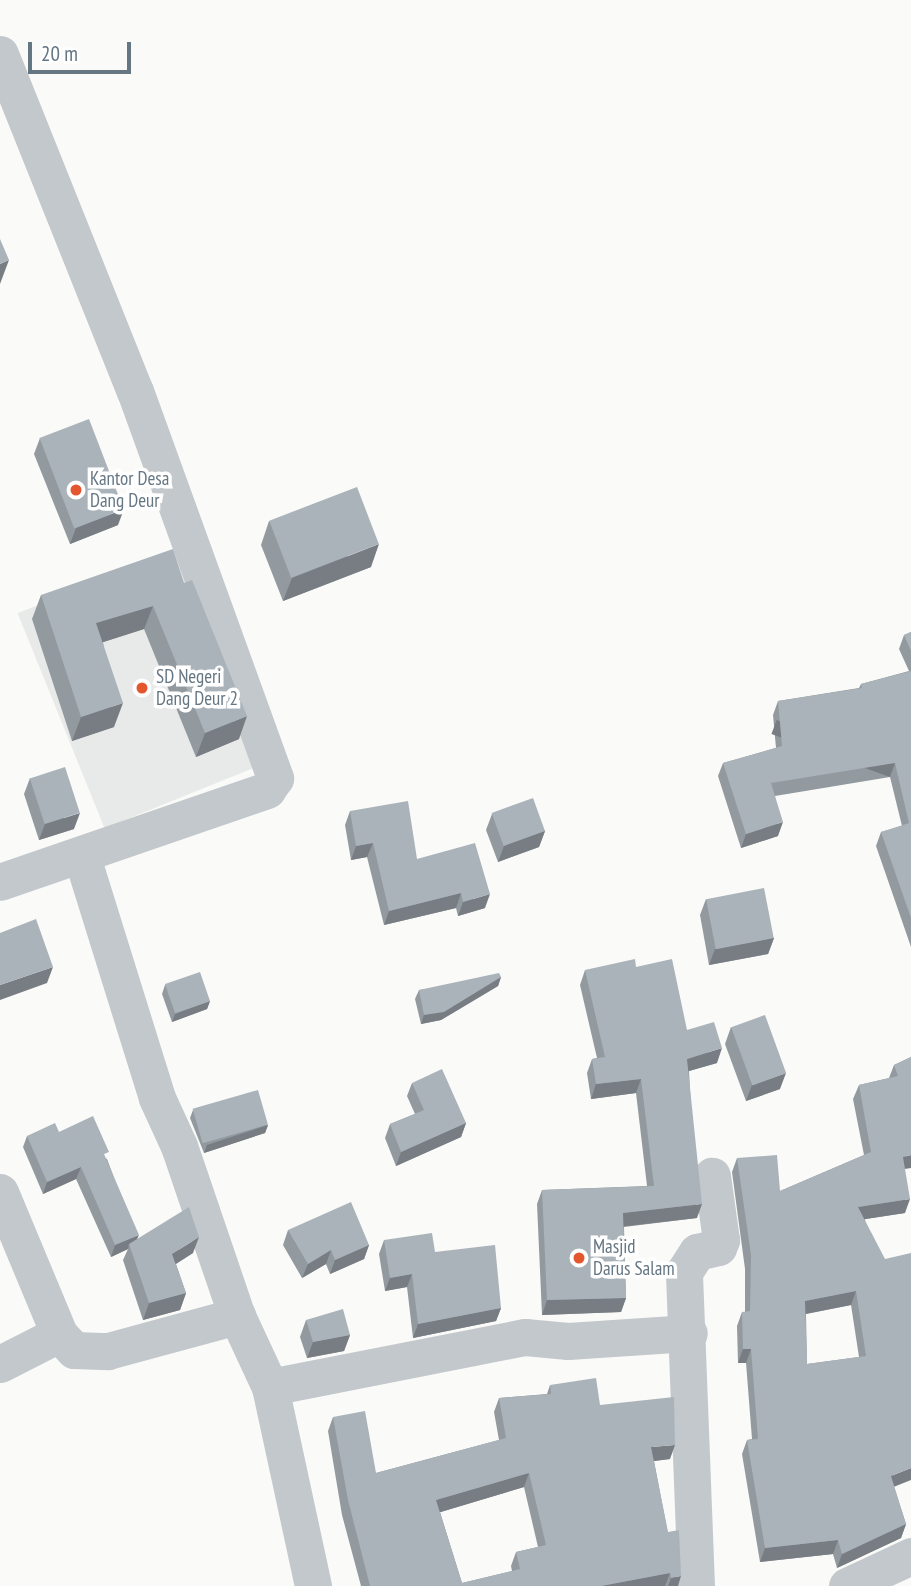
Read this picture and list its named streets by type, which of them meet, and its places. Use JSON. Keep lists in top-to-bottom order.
{
  "places": ["Kantor Desa Dang Deur", "SD Negeri Dang Deur 2", "Masjid Darus Salam"],
  "scale_bar": "20 m"
}
